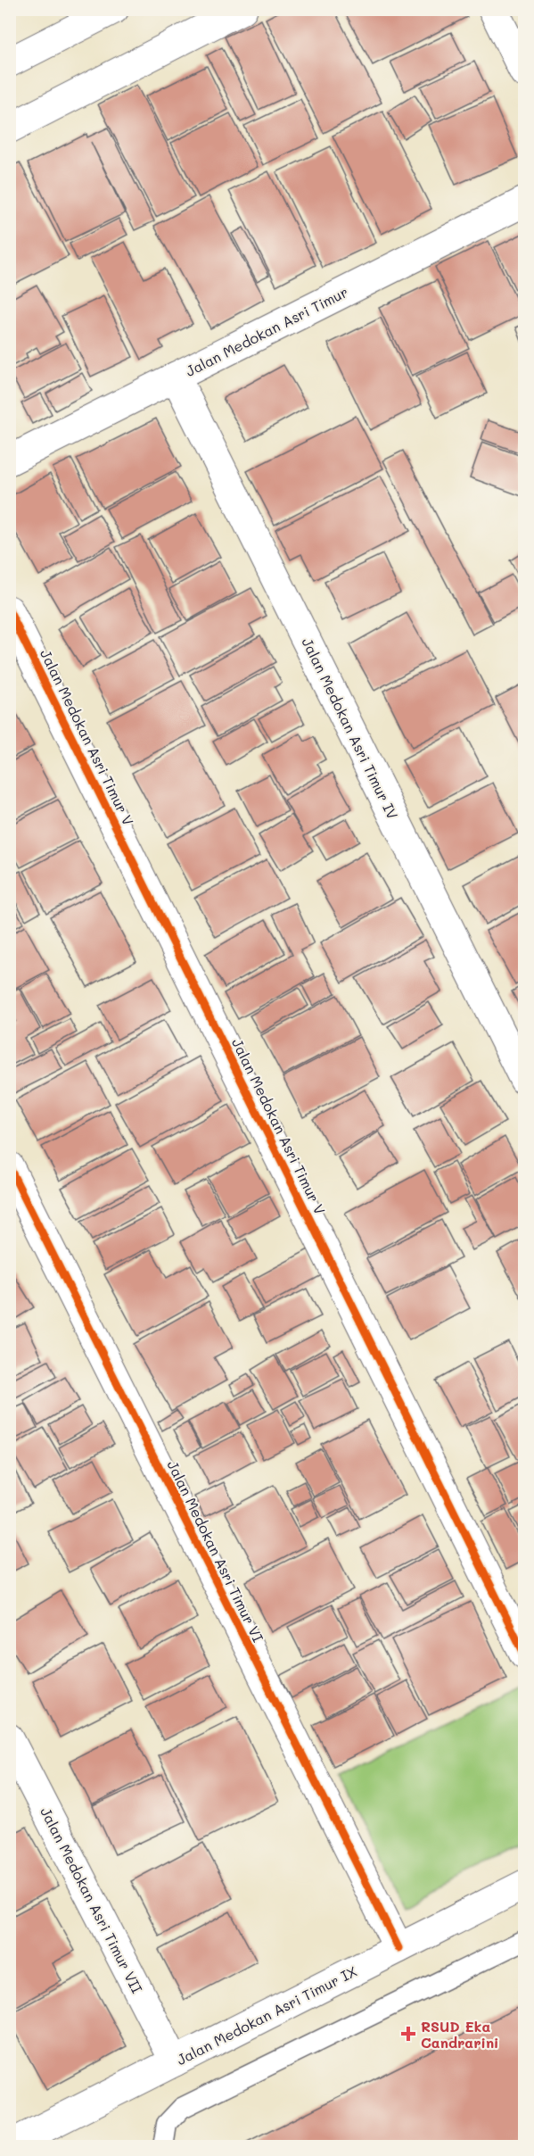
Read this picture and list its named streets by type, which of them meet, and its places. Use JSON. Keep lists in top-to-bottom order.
{
  "streets": {
    "street": [
      "Jalan Medokan Asri Timur",
      "Jalan Medokan Asri Timur IV",
      "Jalan Medokan Asri Timur V",
      "Jalan Medokan Asri Timur VI",
      "Jalan Medokan Asri Timur VII",
      "Jalan Medokan Asri Timur IX"
    ]
  },
  "crossings": [
    ["Jalan Medokan Asri Timur", "Jalan Medokan Asri Timur IV"],
    ["Jalan Medokan Asri Timur VI", "Jalan Medokan Asri Timur IX"],
    ["Jalan Medokan Asri Timur VII", "Jalan Medokan Asri Timur IX"]
  ],
  "places": {
    "health": ["RSUD Eka Candrarini"]
  }
}
